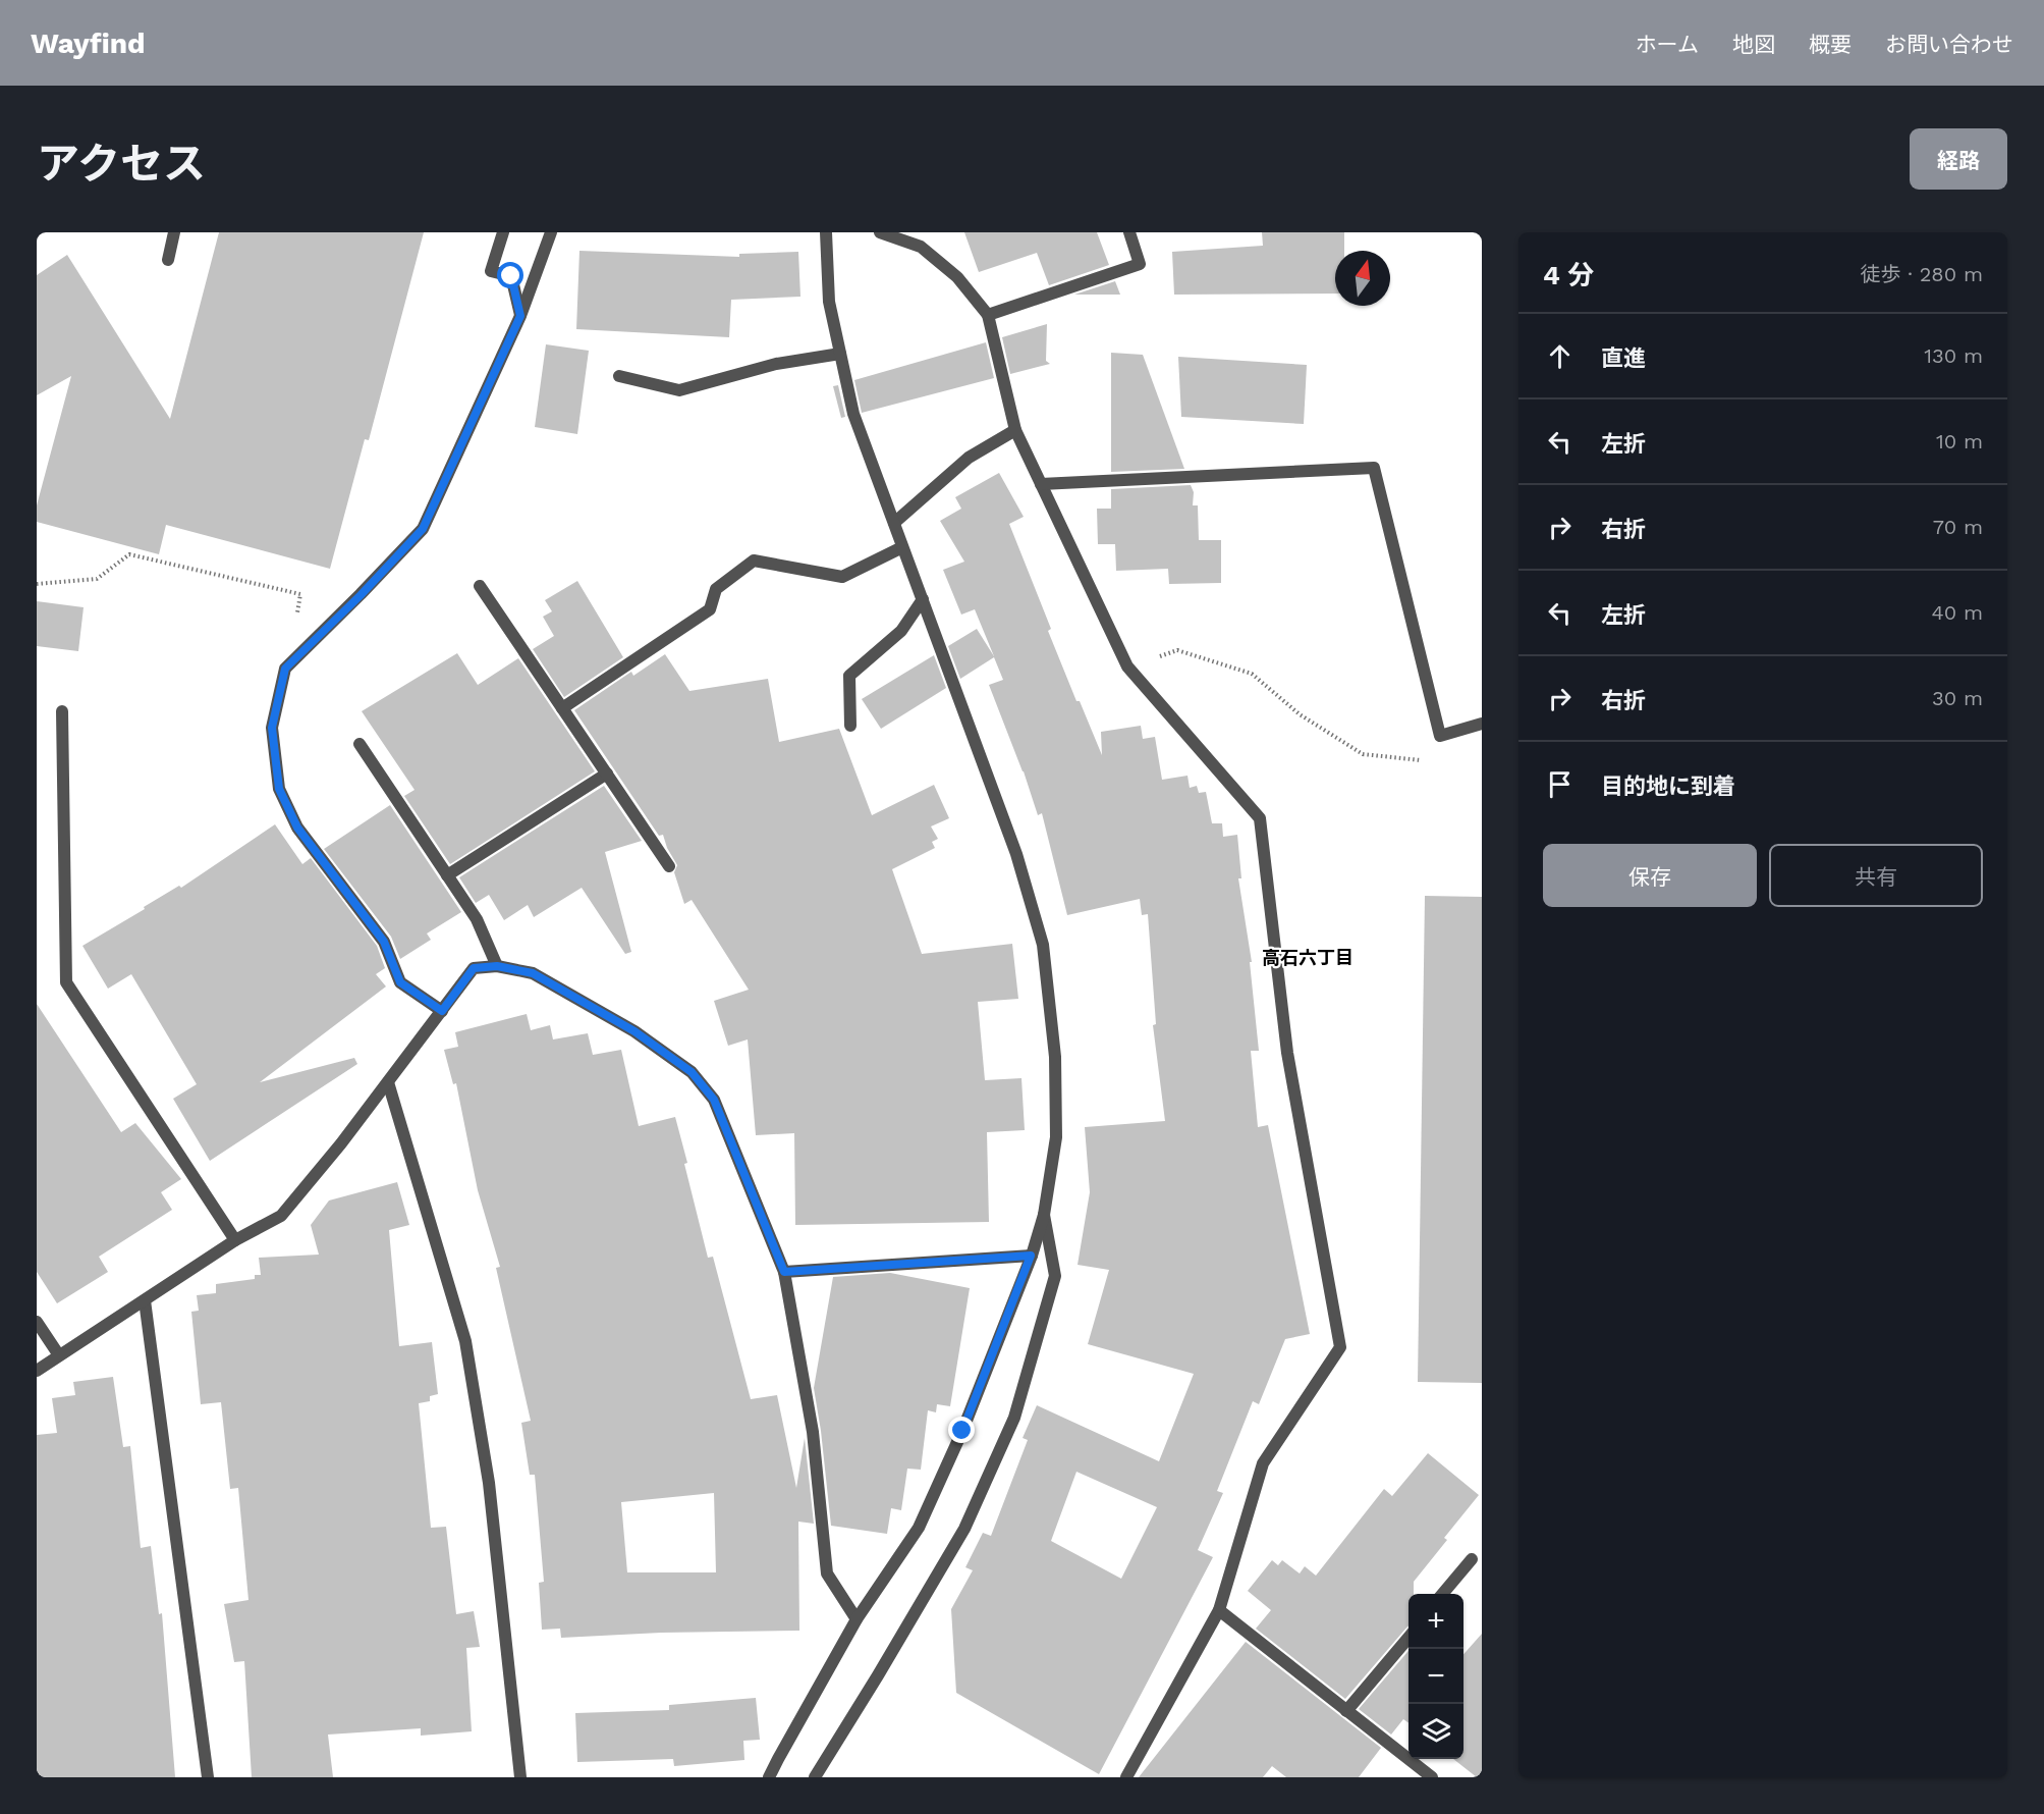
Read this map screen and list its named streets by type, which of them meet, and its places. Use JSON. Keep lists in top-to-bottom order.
{
  "districts": ["高石六丁目"],
  "north": "top",
  "page": {
    "header": "Wayfind",
    "nav": [
      "ホーム",
      "地図",
      "概要",
      "お問い合わせ"
    ],
    "title": "アクセス",
    "buttons": [
      "経路",
      ["保存", "共有"]
    ],
    "heading": ["4 分", "徒歩 · 280 m"],
    "list": [
      ["直進", "130 m"],
      ["左折", "10 m"],
      ["右折", "70 m"],
      ["左折", "40 m"],
      ["右折", "30 m"],
      "目的地に到着"
    ],
    "map_buttons": ["+", "−"]
  }
}
